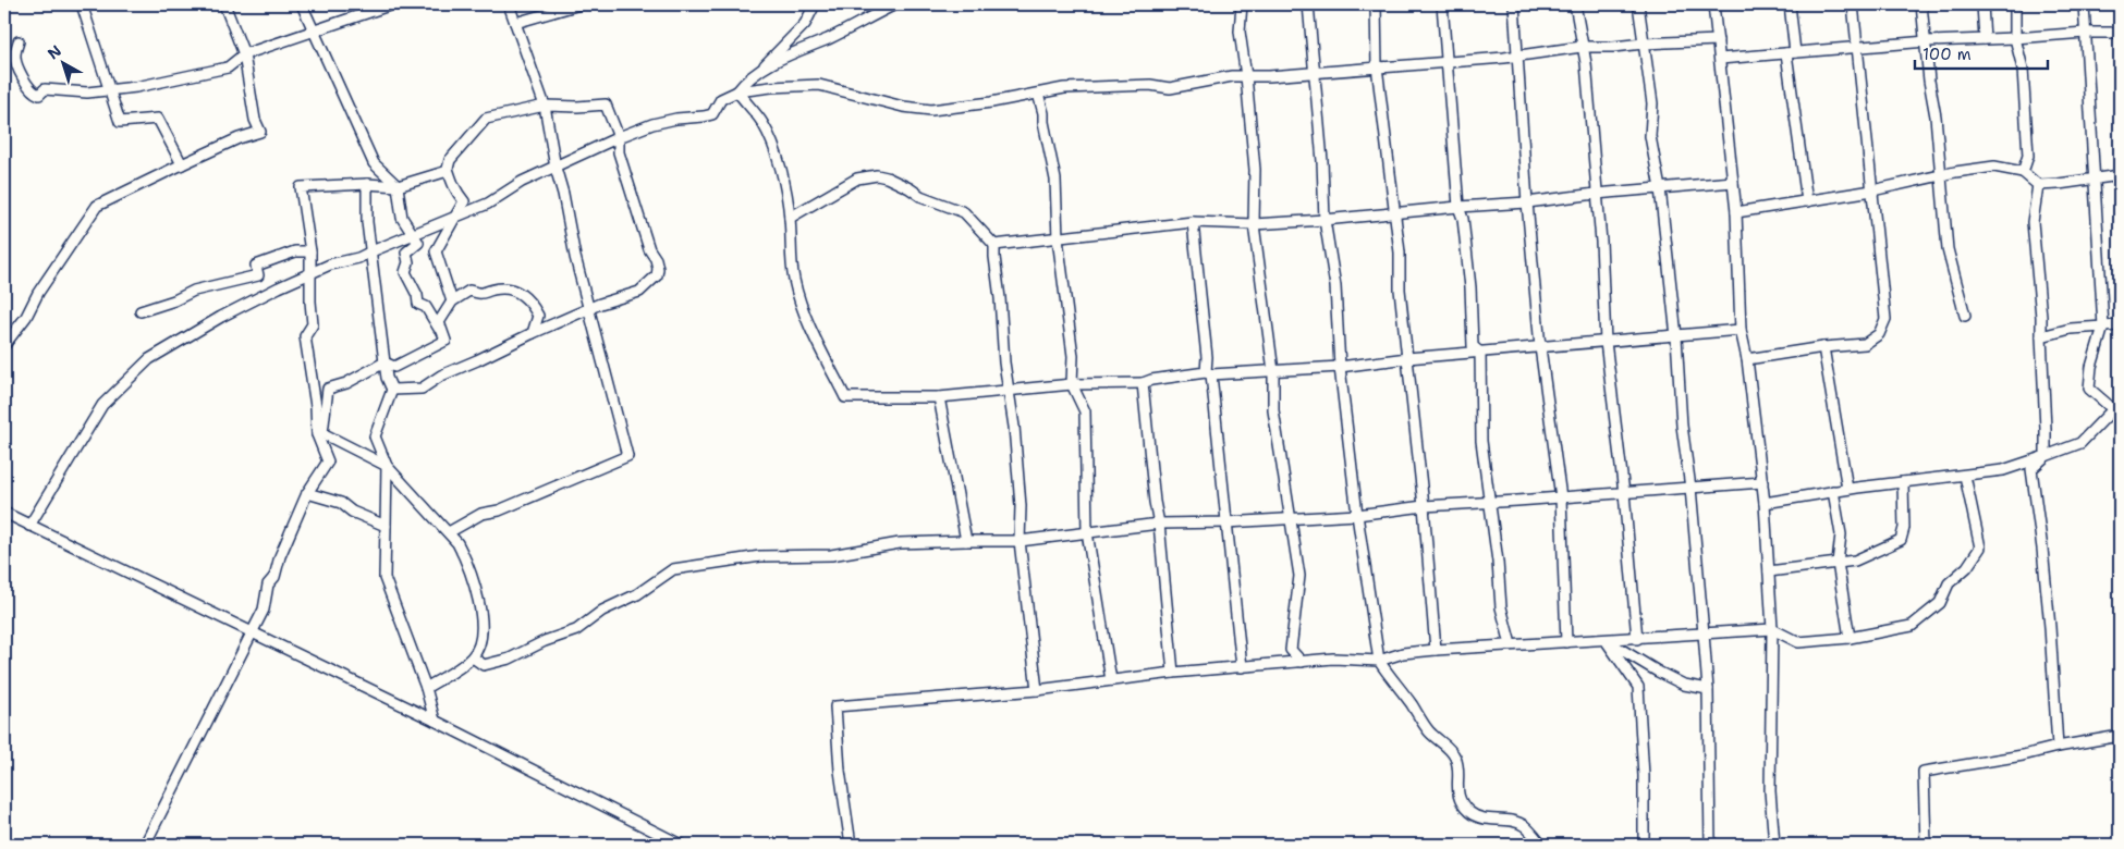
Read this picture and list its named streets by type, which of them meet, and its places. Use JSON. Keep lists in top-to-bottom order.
{
  "scale_bar": "100 m",
  "north": "top left"
}
